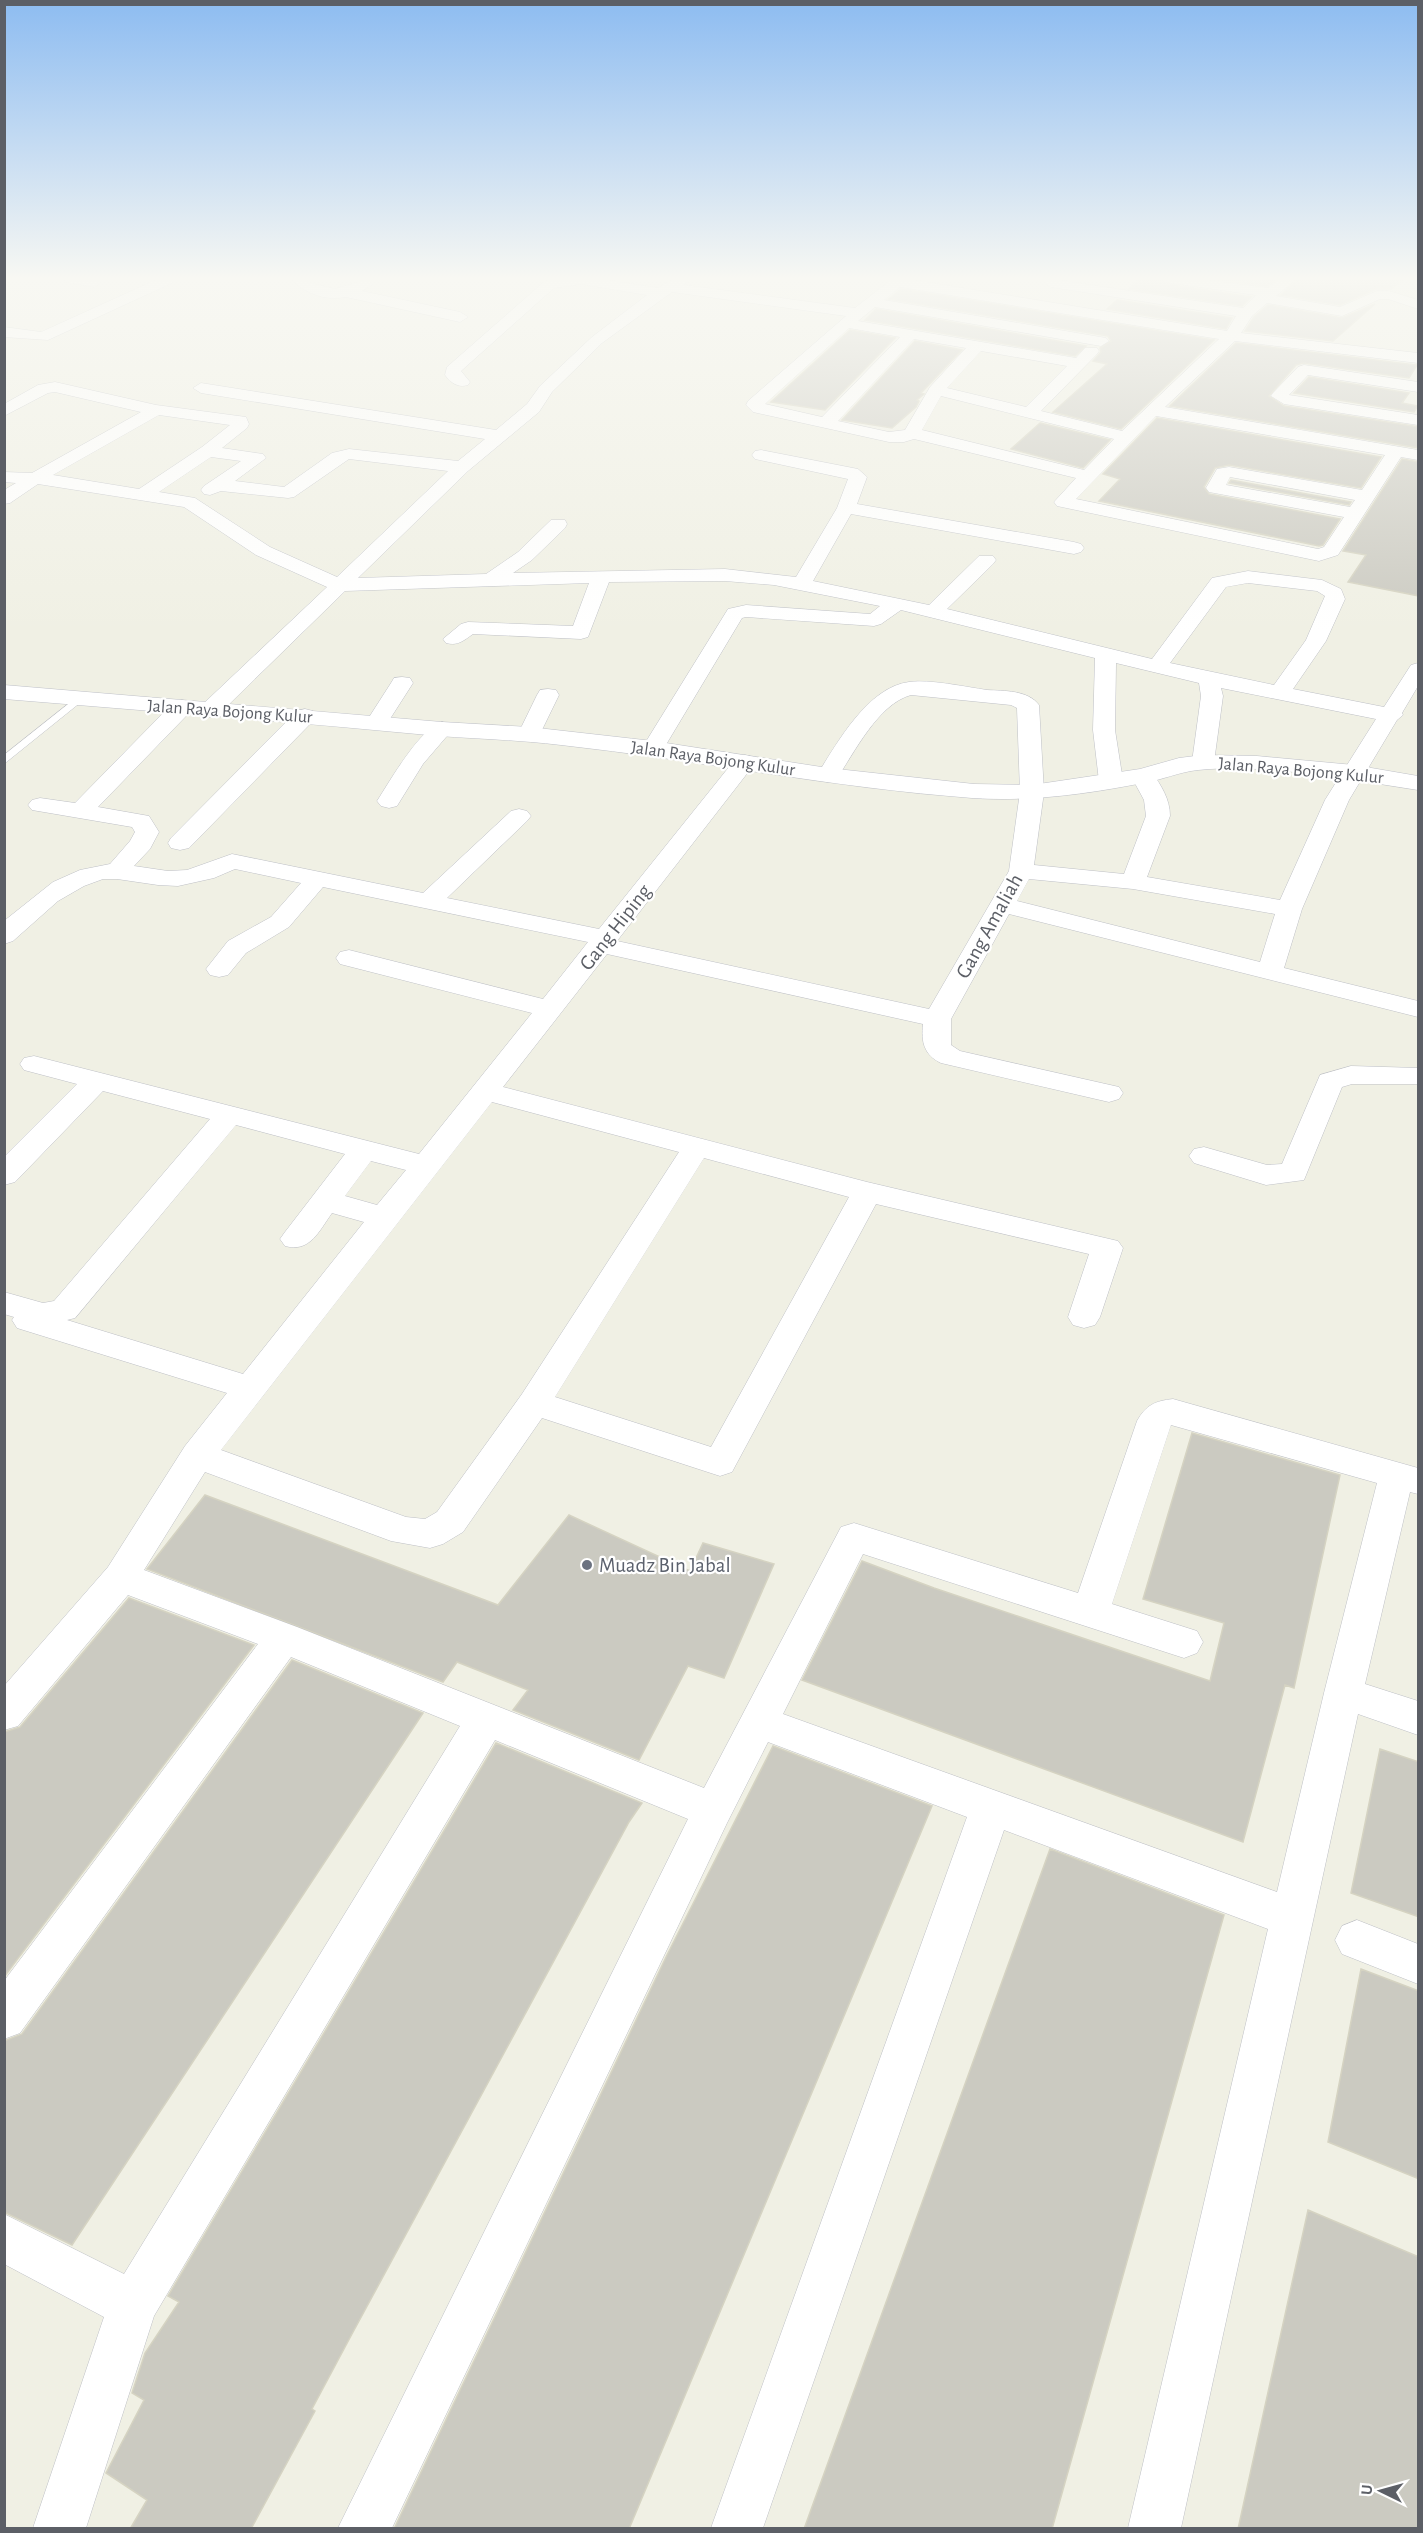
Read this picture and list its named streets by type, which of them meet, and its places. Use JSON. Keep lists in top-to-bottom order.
{
  "streets": {
    "main road": ["Jalan Raya Bojong Kulur"],
    "street": ["Gang Amaliah", "Gang Hiping"]
  },
  "crossings": [
    ["Jalan Raya Bojong Kulur", "Gang Amaliah"],
    ["Jalan Raya Bojong Kulur", "Gang Hiping"]
  ],
  "places": ["Muadz Bin Jabal"],
  "north": "left"
}
